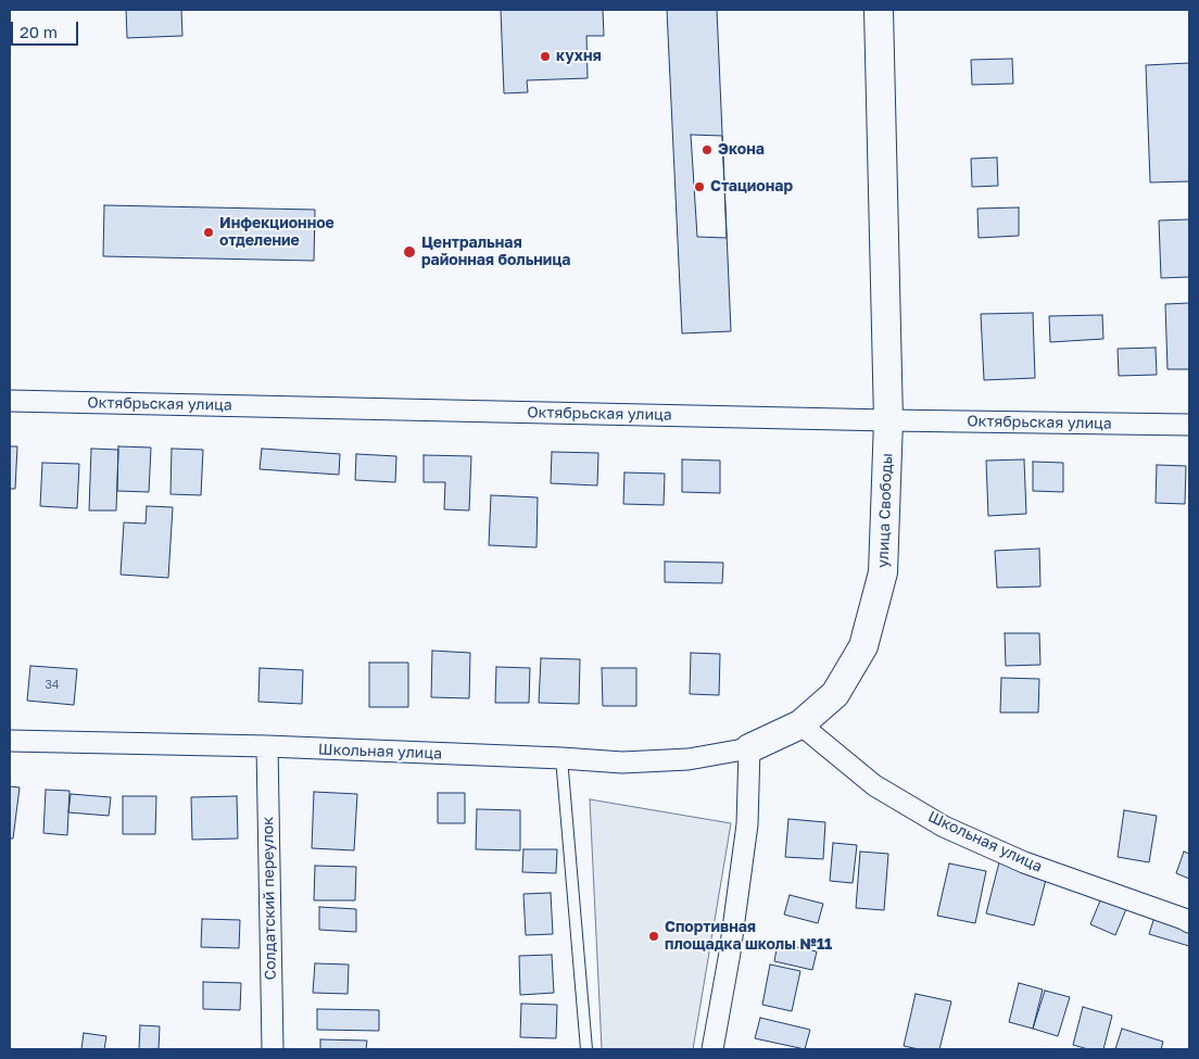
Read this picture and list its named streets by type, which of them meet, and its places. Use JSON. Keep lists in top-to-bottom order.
{
  "streets": {
    "street": [
      "Октябрьская улица",
      "улица Свободы",
      "Школьная улица",
      "Солдатский переулок"
    ]
  },
  "crossings": [
    ["Октябрьская улица", "улица Свободы"],
    ["улица Свободы", "Школьная улица"],
    ["Школьная улица", "Солдатский переулок"]
  ],
  "places": [
    "кухня",
    "Экона",
    "Стационар",
    "Инфекционное отделение",
    "Центральная районная больница",
    "Спортивная площадка школы №11"
  ],
  "house_numbers": ["34"],
  "scale_bar": "20 m"
}
